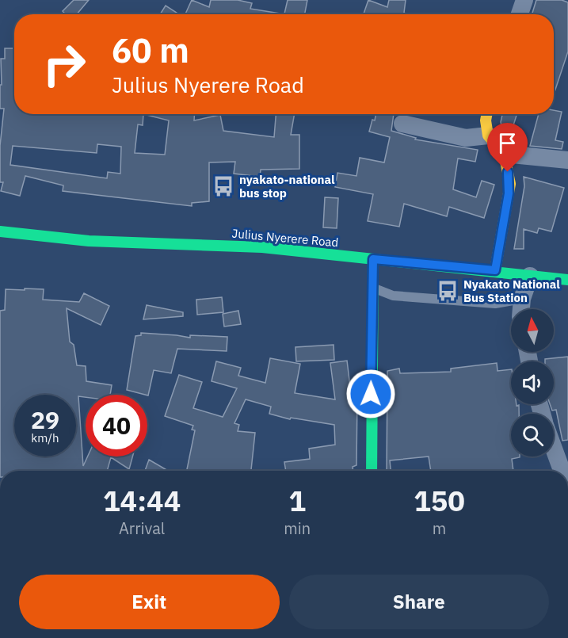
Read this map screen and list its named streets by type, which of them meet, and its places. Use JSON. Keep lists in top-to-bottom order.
{
  "streets": {
    "main road": ["Julius Nyerere Road"]
  },
  "places": {
    "bus stop": ["nyakato-national bus stop", "Nyakato National Bus Station"]
  },
  "north": "top",
  "page": {
    "turn": ["60 m", "Julius Nyerere Road"],
    "speed": "29 km/h",
    "limit": "40",
    "eta": [
      "14:44",
      "Arrival",
      "1",
      "min",
      "150",
      "m"
    ],
    "buttons": ["Exit", "Share"]
  }
}
